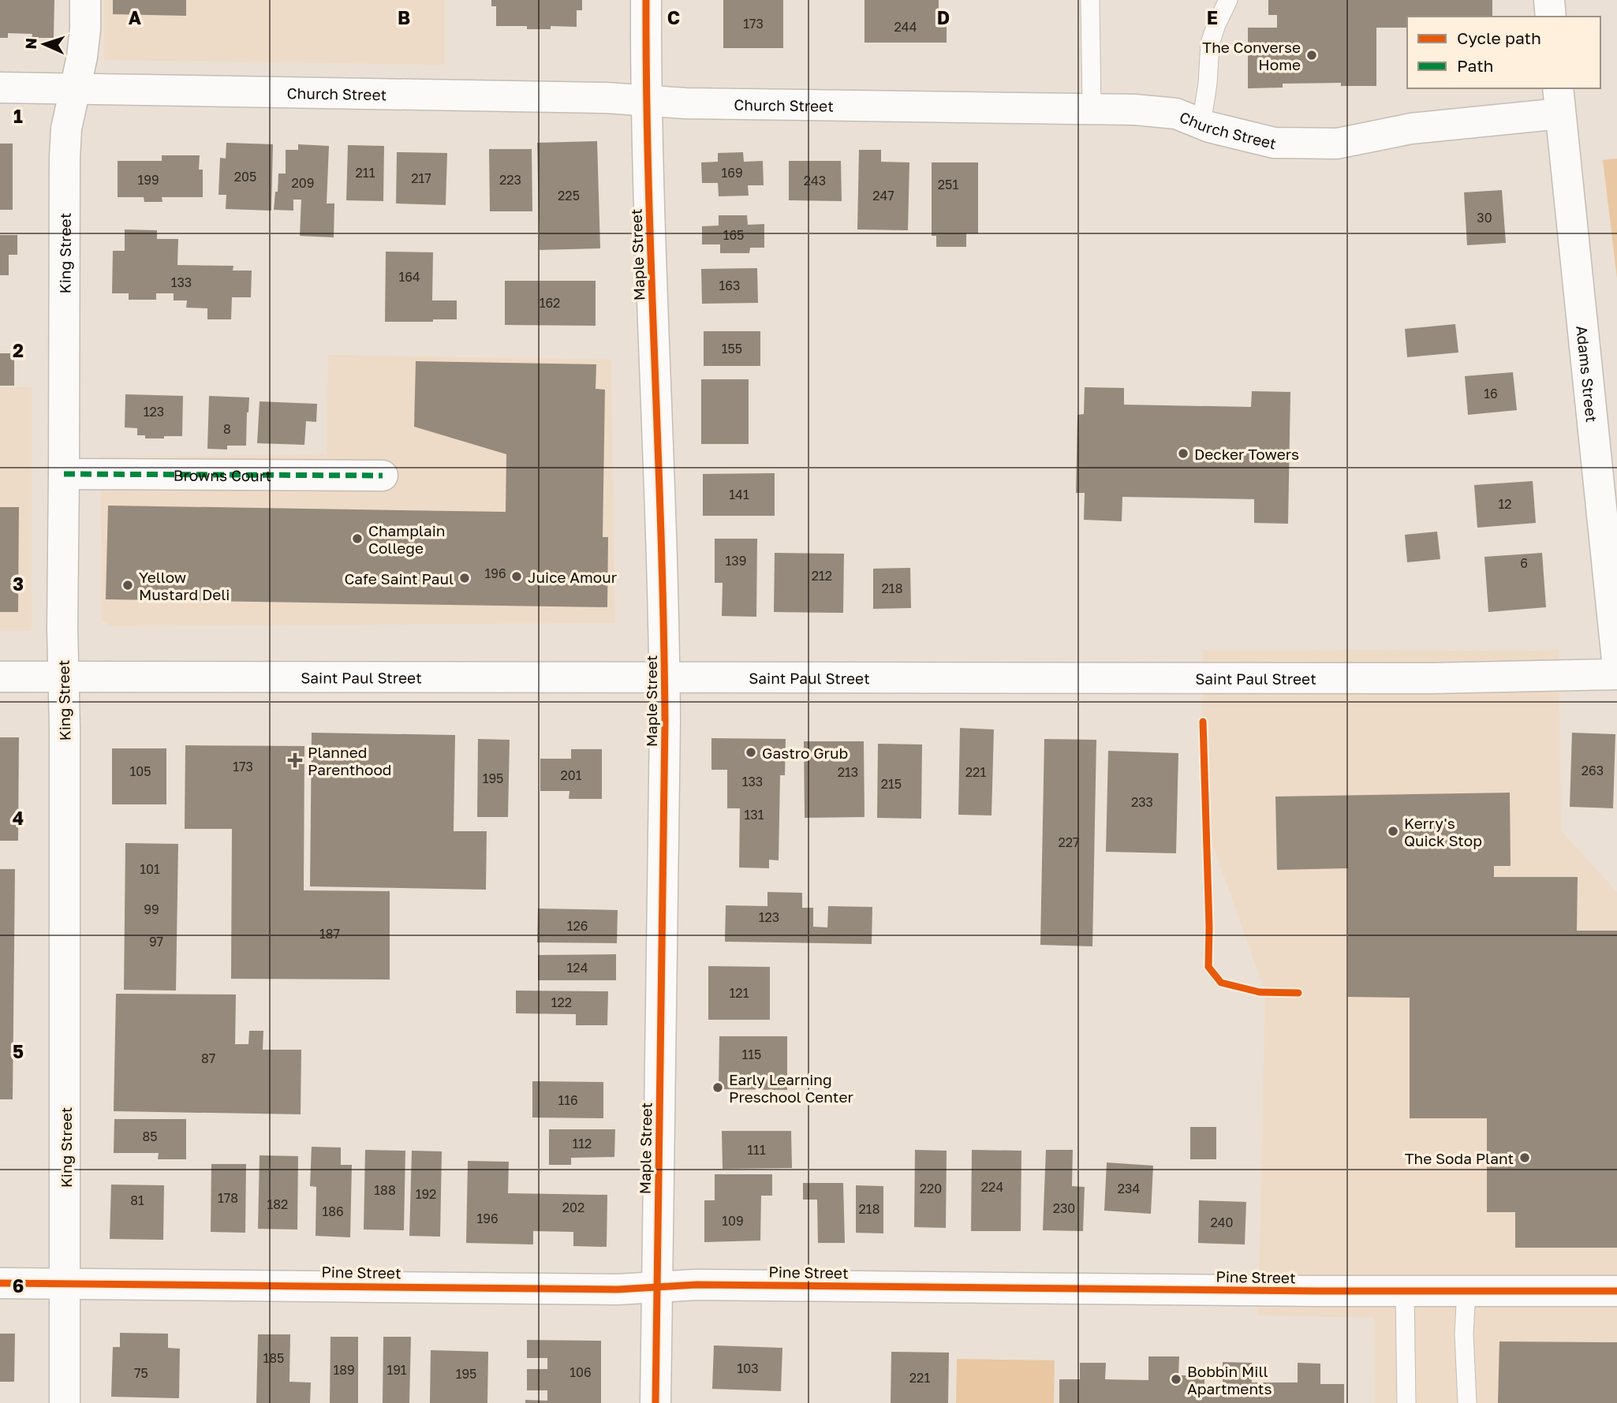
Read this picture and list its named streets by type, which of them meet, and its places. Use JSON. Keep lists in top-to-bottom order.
{
  "streets": {
    "street": [
      "Church Street",
      "King Street",
      "Maple Street",
      "Adams Street",
      "Browns Court",
      "Saint Paul Street",
      "Pine Street"
    ]
  },
  "crossings": [
    ["Church Street", "King Street"],
    ["Church Street", "Maple Street"],
    ["Church Street", "Adams Street"],
    ["King Street", "Browns Court"],
    ["King Street", "Saint Paul Street"],
    ["King Street", "Pine Street"],
    ["Maple Street", "Saint Paul Street"],
    ["Maple Street", "Pine Street"]
  ],
  "places": {
    "other": [
      "The Converse Home",
      "Decker Towers",
      "Champlain College",
      "Juice Amour",
      "Cafe Saint Paul",
      "Yellow Mustard Deli",
      "Gastro Grub",
      "Kerry's Quick Stop",
      "Early Learning Preschool Center",
      "The Soda Plant",
      "Bobbin Mill Apartments"
    ],
    "health": ["Planned Parenthood"]
  },
  "house_numbers": [
    "173",
    "244",
    "211",
    "169",
    "205",
    "217",
    "199",
    "223",
    "243",
    "209",
    "251",
    "225",
    "247",
    "30",
    "165",
    "164",
    "133",
    "163",
    "162",
    "155",
    "16",
    "123",
    "8",
    "141",
    "12",
    "139",
    "6",
    "196",
    "212",
    "218",
    "173",
    "263",
    "105",
    "213",
    "221",
    "201",
    "195",
    "133",
    "215",
    "233",
    "131",
    "227",
    "101",
    "99",
    "123",
    "126",
    "187",
    "97",
    "124",
    "121",
    "122",
    "115",
    "87",
    "116",
    "85",
    "112",
    "111",
    "224",
    "220",
    "234",
    "188",
    "192",
    "178",
    "81",
    "182",
    "202",
    "230",
    "218",
    "186",
    "196",
    "109",
    "240",
    "185",
    "103",
    "189",
    "191",
    "106",
    "75",
    "195",
    "221"
  ],
  "legend": ["Cycle path", "Path"],
  "north": "left",
  "grid": {
    "columns": [
      "A",
      "B",
      "C",
      "D",
      "E"
    ],
    "rows": [
      "1",
      "2",
      "3",
      "4",
      "5",
      "6"
    ]
  }
}
